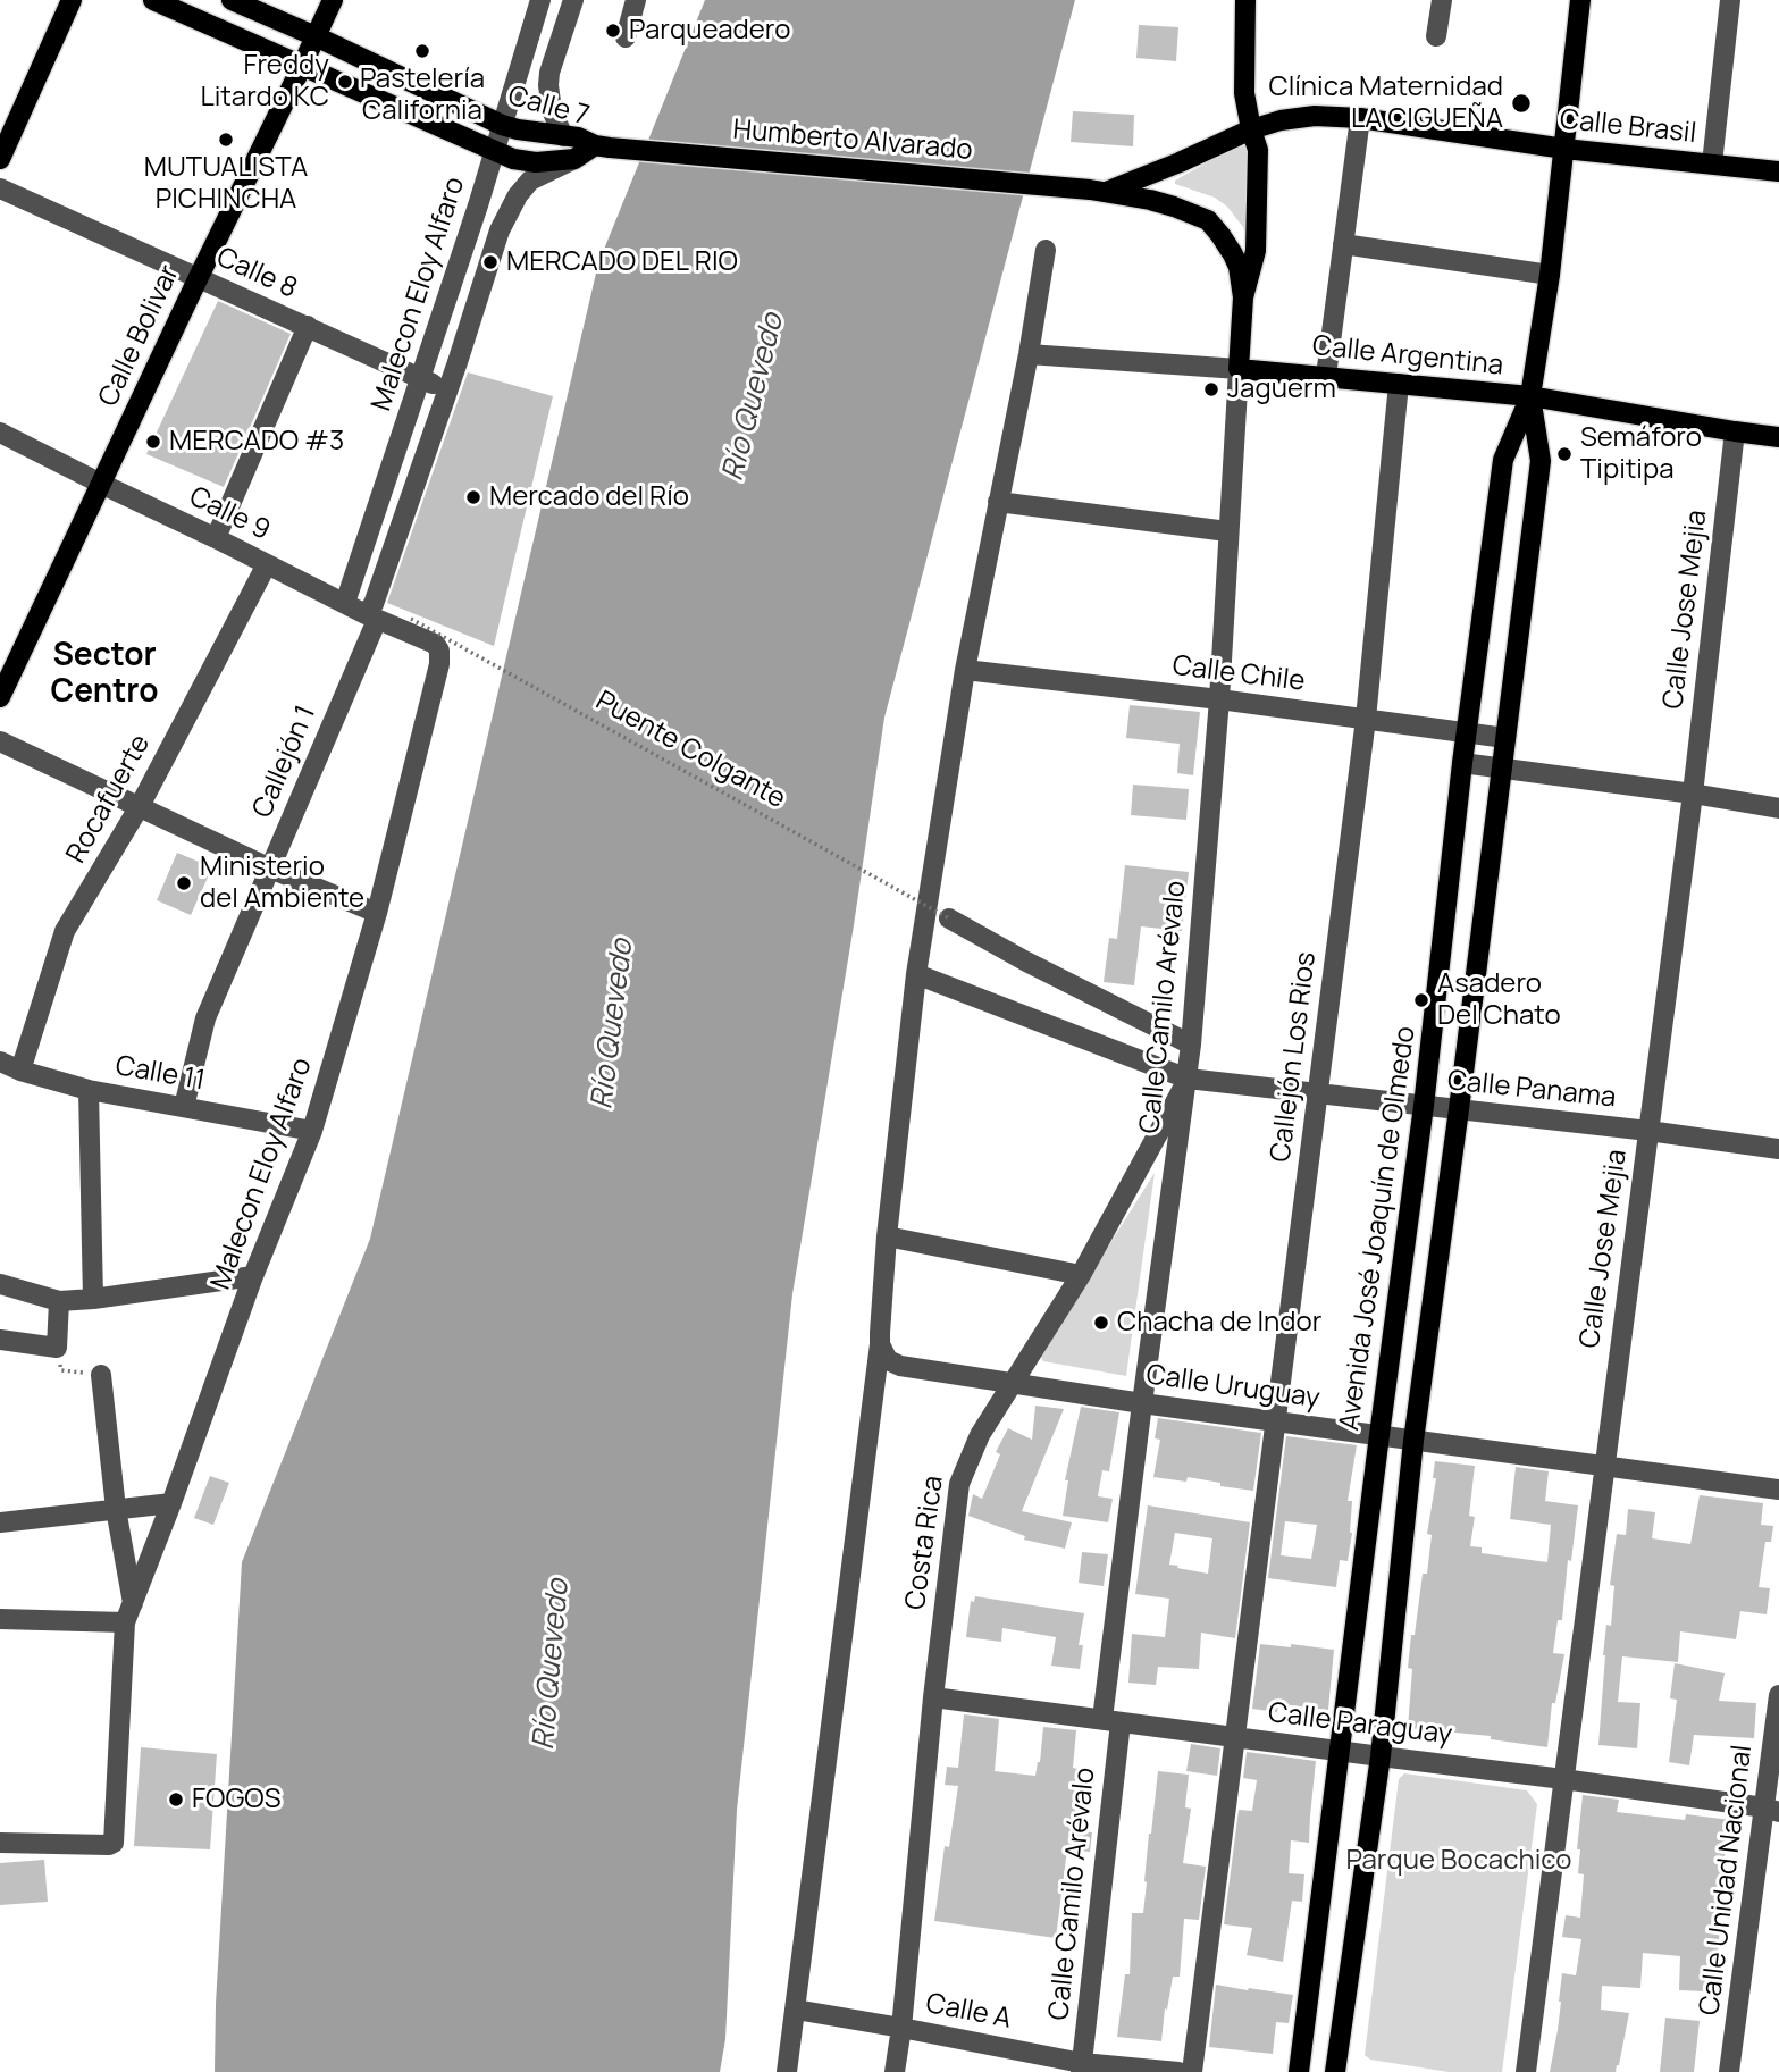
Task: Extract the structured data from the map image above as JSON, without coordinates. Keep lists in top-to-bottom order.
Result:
{
  "streets": {
    "main road": [
      "Calle 7",
      "Calle Brasil",
      "Humberto Alvarado",
      "Calle Bolivar",
      "Calle Argentina",
      "Calle Camilo Arévalo",
      "Avenida José Joaquín de Olmedo"
    ],
    "street": [
      "Calle 8",
      "Malecon Eloy Alfaro",
      "Calle 9",
      "Calle Jose Mejia",
      "Calle Chile",
      "Callejón 1",
      "Rocafuerte",
      "Callejón Los Rios",
      "Calle 11",
      "Calle Panama",
      "Calle Uruguay",
      "Costa Rica",
      "Calle Paraguay",
      "Calle Unidad Nacional",
      "Calle A"
    ],
    "path": ["Puente Colgante"]
  },
  "crossings": [
    ["Calle 7", "Humberto Alvarado"],
    ["Calle 7", "Malecon Eloy Alfaro"],
    ["Calle 7", "Calle Bolivar"],
    ["Calle Brasil", "Humberto Alvarado"],
    ["Calle Brasil", "Calle Camilo Arévalo"],
    ["Calle Brasil", "Avenida José Joaquín de Olmedo"],
    ["Humberto Alvarado", "Calle Camilo Arévalo"],
    ["Calle 8", "Malecon Eloy Alfaro"],
    ["Calle 8", "Calle Bolivar"],
    ["Malecon Eloy Alfaro", "Calle 9"],
    ["Malecon Eloy Alfaro", "Callejón 1"],
    ["Malecon Eloy Alfaro", "Calle 11"],
    ["Calle Bolivar", "Calle 9"],
    ["Calle Argentina", "Calle Jose Mejia"],
    ["Calle Argentina", "Calle Camilo Arévalo"],
    ["Calle Argentina", "Callejón Los Rios"],
    ["Calle Argentina", "Avenida José Joaquín de Olmedo"],
    ["Calle 9", "Callejón 1"],
    ["Calle 9", "Rocafuerte"],
    ["Calle Jose Mejia", "Calle Panama"],
    ["Calle Jose Mejia", "Calle Uruguay"],
    ["Calle Jose Mejia", "Calle Paraguay"],
    ["Calle Chile", "Calle Camilo Arévalo"],
    ["Calle Chile", "Callejón Los Rios"],
    ["Calle Chile", "Avenida José Joaquín de Olmedo"],
    ["Callejón 1", "Calle 11"],
    ["Rocafuerte", "Calle 11"],
    ["Calle Camilo Arévalo", "Calle Panama"],
    ["Calle Camilo Arévalo", "Calle Uruguay"],
    ["Calle Camilo Arévalo", "Costa Rica"],
    ["Calle Camilo Arévalo", "Calle Paraguay"],
    ["Calle Camilo Arévalo", "Calle A"],
    ["Callejón Los Rios", "Calle Panama"],
    ["Callejón Los Rios", "Calle Uruguay"],
    ["Callejón Los Rios", "Calle Paraguay"],
    ["Calle Panama", "Avenida José Joaquín de Olmedo"],
    ["Calle Panama", "Costa Rica"],
    ["Avenida José Joaquín de Olmedo", "Calle Uruguay"],
    ["Avenida José Joaquín de Olmedo", "Calle Paraguay"],
    ["Calle Uruguay", "Costa Rica"],
    ["Costa Rica", "Calle Paraguay"],
    ["Costa Rica", "Calle A"],
    ["Calle Paraguay", "Calle Unidad Nacional"]
  ],
  "districts": ["Sector Centro"],
  "water": ["Río Quevedo"],
  "parks": ["Parque Bocachico"],
  "places": [
    "Parqueadero",
    "Pastelería California",
    "Freddy Litardo KC",
    "Clínica Maternidad LA CIGUEÑA",
    "MUTUALISTA PICHINCHA",
    "MERCADO DEL RIO",
    "Jaguerm",
    "MERCADO #3",
    "Semáforo Tipitipa",
    "Mercado del Río",
    "Ministerio del Ambiente",
    "Asadero Del Chato",
    "Chacha de Indor",
    "FOGOS"
  ]
}
